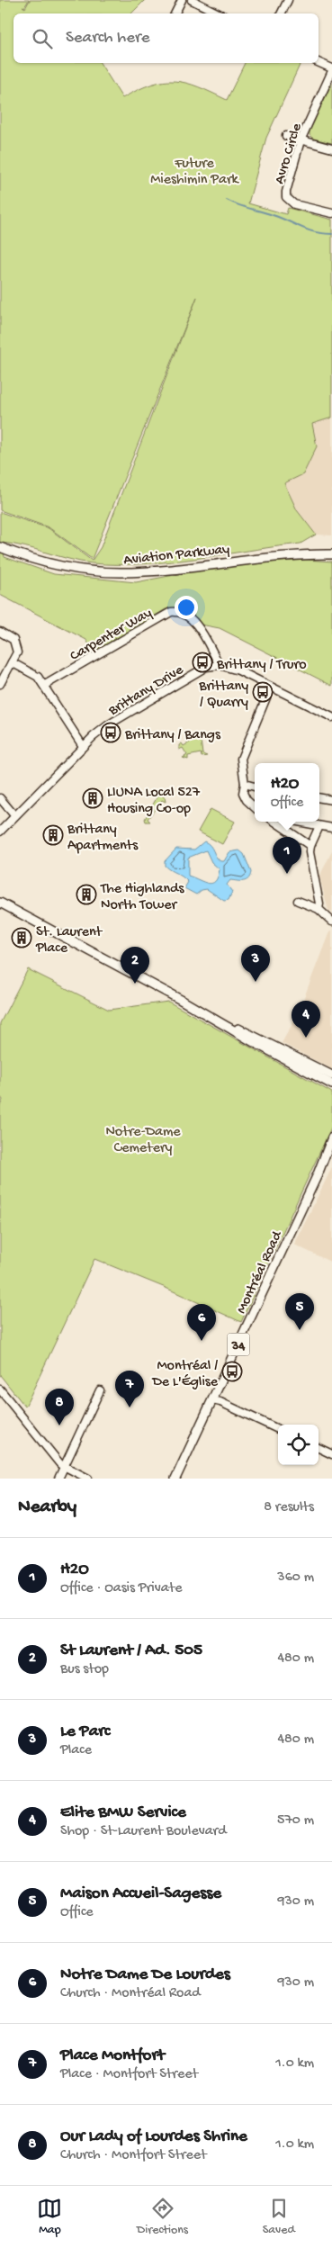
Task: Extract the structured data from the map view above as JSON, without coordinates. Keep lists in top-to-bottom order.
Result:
{
  "streets": {
    "main road": ["Aviation Parkway", "Montréal Road", "34"],
    "street": ["Avro Circle", "Carpenter Way", "Brittany Drive"]
  },
  "crossings": [
    ["Carpenter Way", "Brittany Drive"]
  ],
  "parks": ["Future Mieshimin Park", "Notre-Dame Cemetery"],
  "places": {
    "bus stop": [
      "Brittany / Truro",
      "Brittany / Quarry",
      "Brittany / Bangs",
      "Montréal / De L'Église"
    ],
    "building": [
      "LIUNA Local 527 Housing Co-op",
      "Brittany Apartments",
      "The Highlands North Tower",
      "St. Laurent Place"
    ]
  },
  "page": {
    "search": "Search here",
    "popup": ["H2O", "Office"],
    "pins": [
      "1",
      "3",
      "2",
      "4",
      "5",
      "6",
      "7",
      "8"
    ],
    "heading": ["Nearby", "8 results"],
    "list": [
      {
        "mark": "1",
        "name": "H2O",
        "note": "Office · Oasis Private",
        "value": "360 m"
      },
      {
        "mark": "2",
        "name": "St Laurent / Ad. 505",
        "note": "Bus stop",
        "value": "480 m"
      },
      {
        "mark": "3",
        "name": "Le Parc",
        "note": "Place",
        "value": "480 m"
      },
      {
        "mark": "4",
        "name": "Elite BMW Service",
        "note": "Shop · St-Laurent Boulevard",
        "value": "570 m"
      },
      {
        "mark": "5",
        "name": "Maison Accueil-Sagesse",
        "note": "Office",
        "value": "930 m"
      },
      {
        "mark": "6",
        "name": "Notre Dame De Lourdes",
        "note": "Church · Montréal Road",
        "value": "930 m"
      },
      {
        "mark": "7",
        "name": "Place Montfort",
        "note": "Place · Montfort Street",
        "value": "1.0 km"
      },
      {
        "mark": "8",
        "name": "Our Lady of Lourdes Shrine",
        "note": "Church · Montfort Street",
        "value": "1.0 km"
      }
    ],
    "nav": ["Map", "Directions", "Saved"]
  }
}
